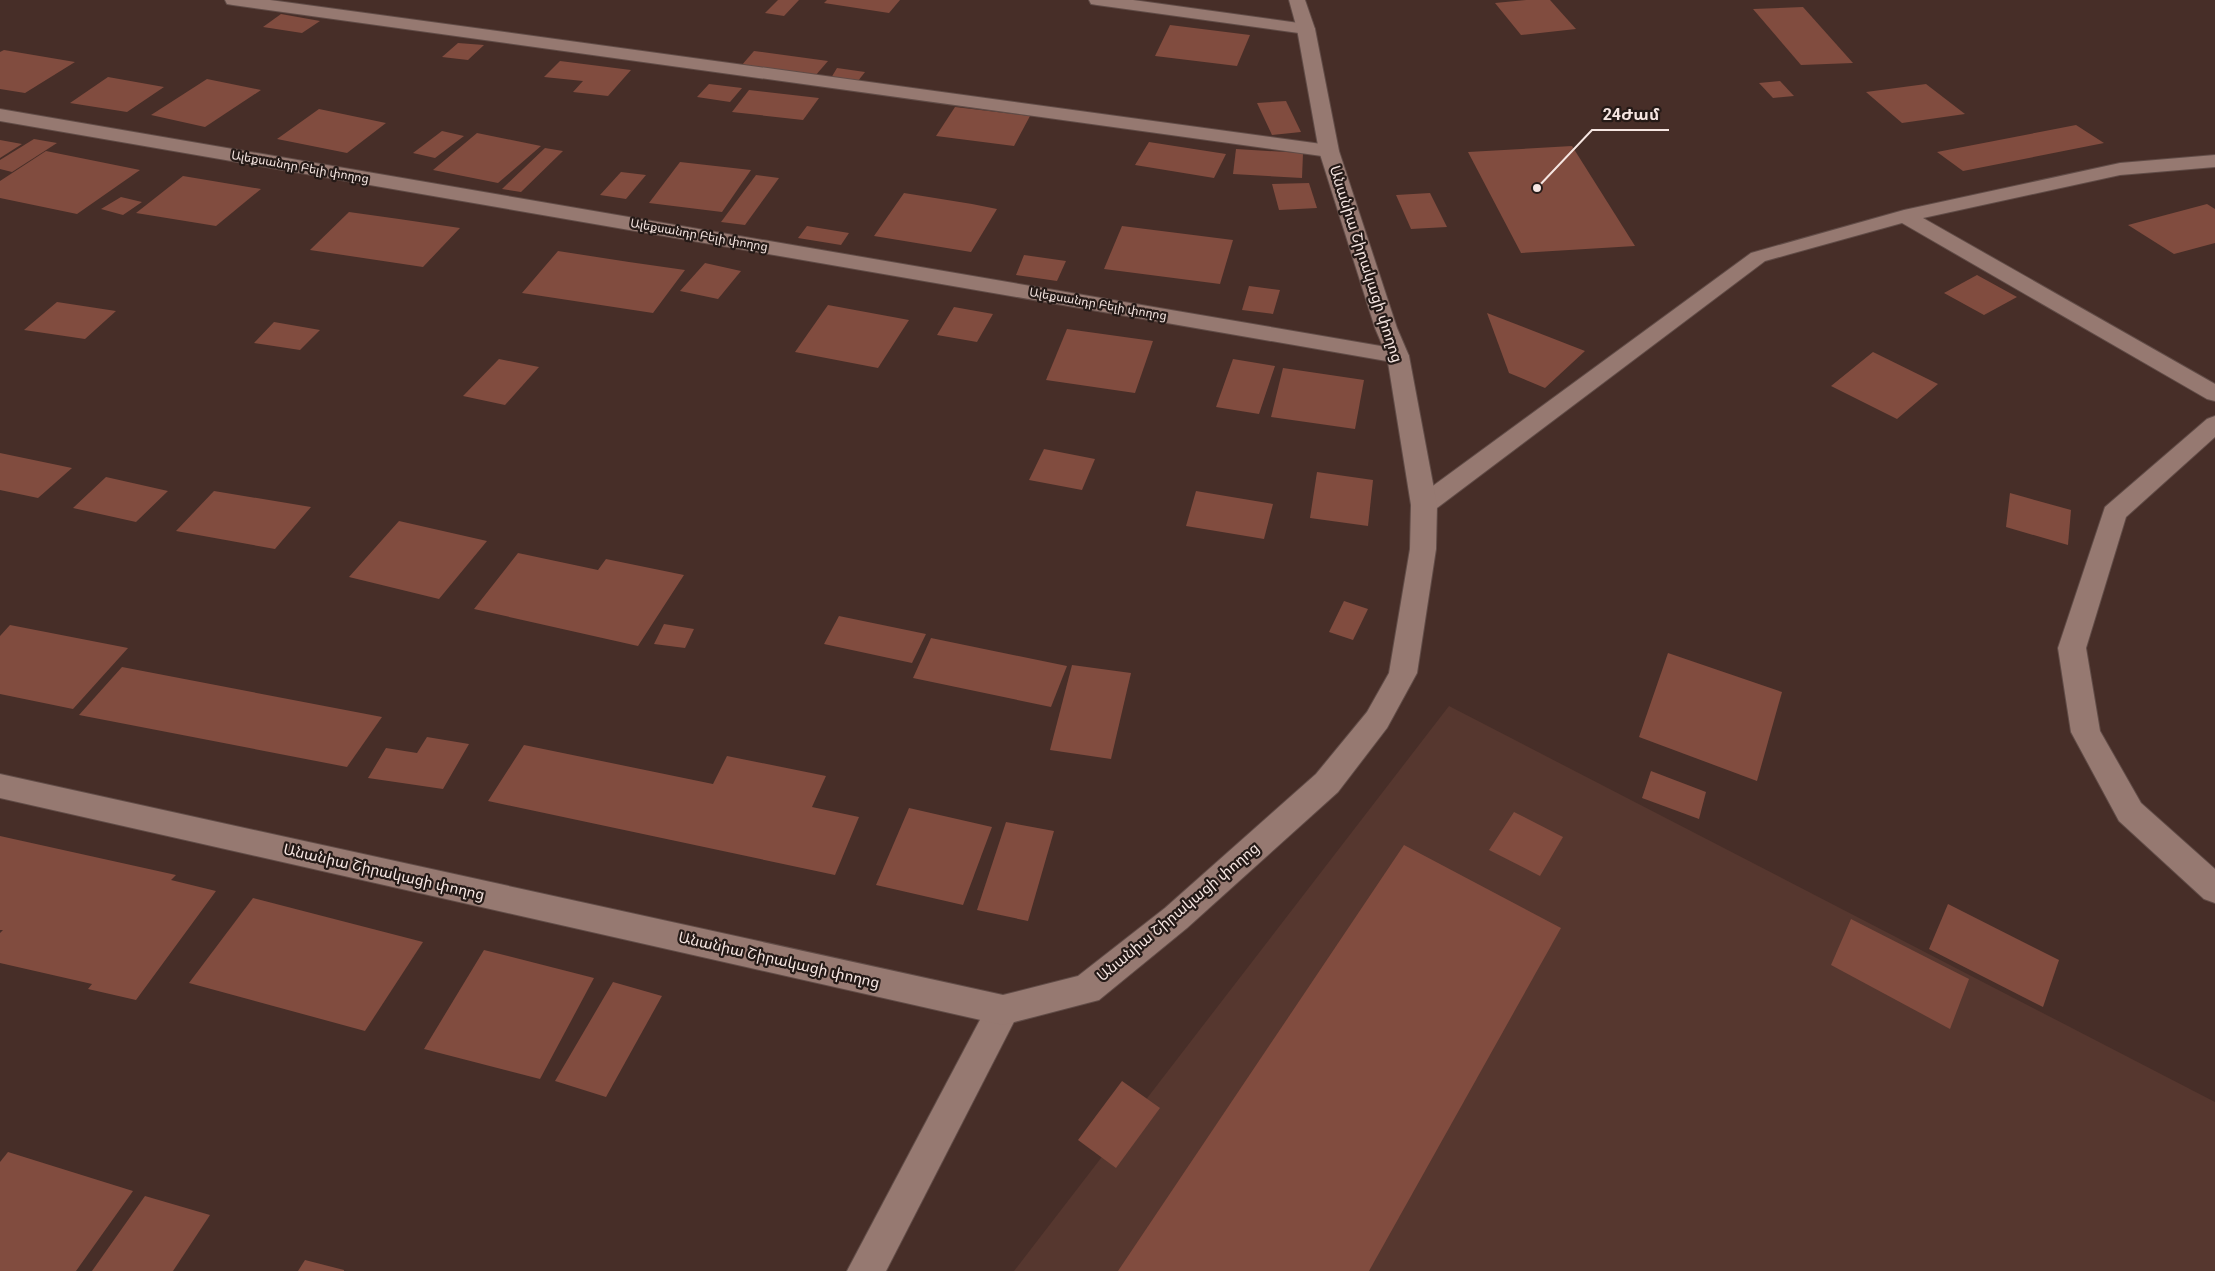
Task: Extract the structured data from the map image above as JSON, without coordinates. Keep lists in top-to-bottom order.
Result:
{
  "streets": {
    "street": ["Ալեքսանդր Բելի փողոց", "Անանիա Շիրակացի փողոց"]
  },
  "crossings": [
    ["Ալեքսանդր Բելի փողոց", "Անանիա Շիրակացի փողոց"]
  ],
  "places": ["24Ժամ"]
}
